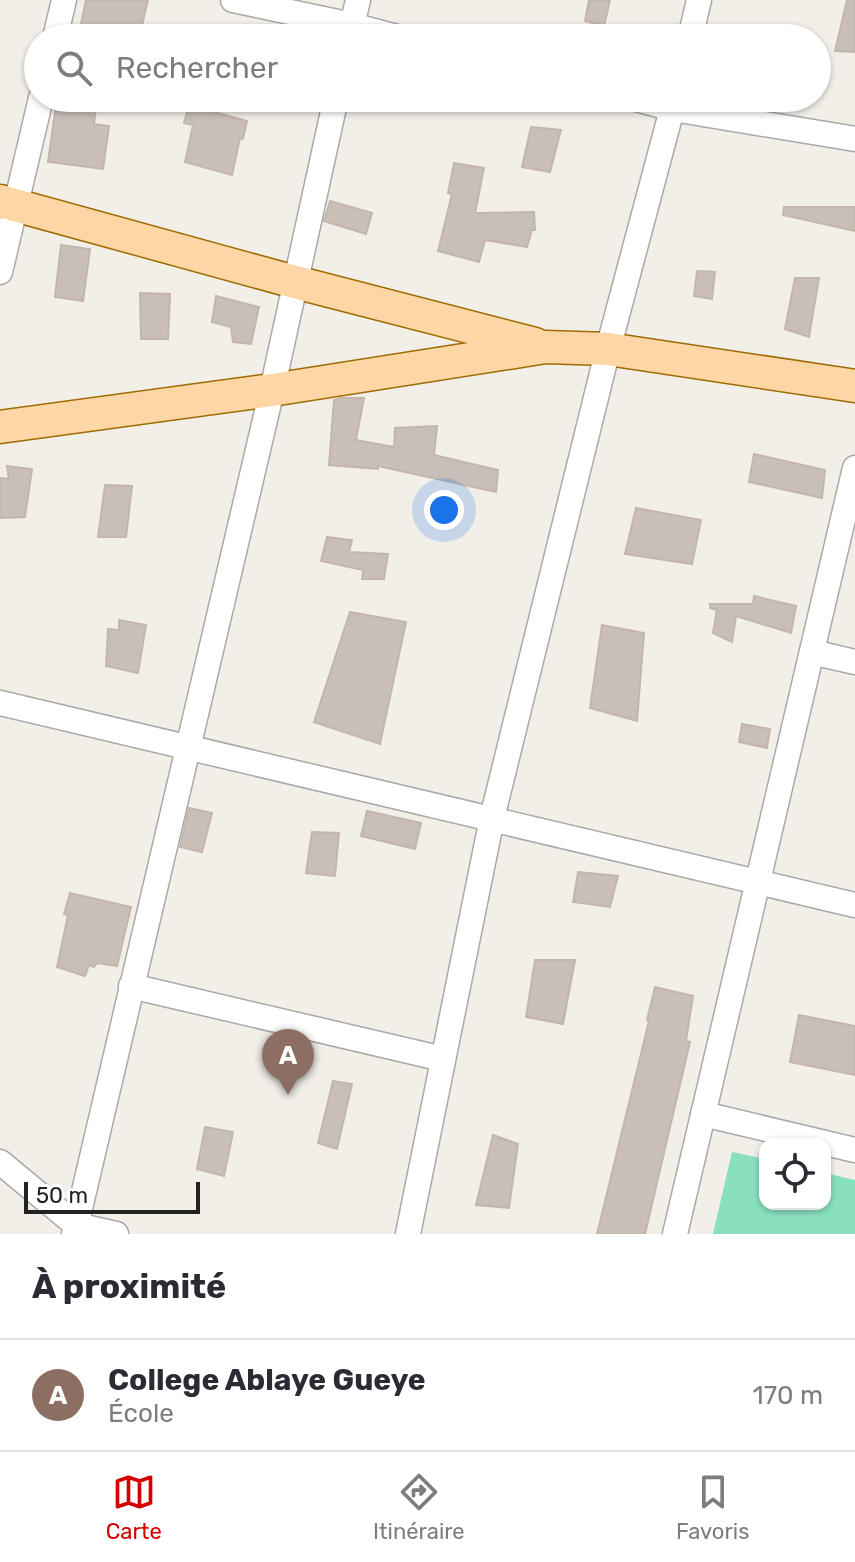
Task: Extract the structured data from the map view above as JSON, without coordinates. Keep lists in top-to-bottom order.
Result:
{
  "scale_bar": "50 m",
  "page": {
    "search": "Rechercher",
    "pins": "A",
    "scale": "50 m",
    "heading": "À proximité",
    "list": [
      {
        "mark": "A",
        "name": "College Ablaye Gueye",
        "note": "École",
        "value": "170 m"
      }
    ],
    "nav": ["Carte", "Itinéraire", "Favoris"]
  }
}
